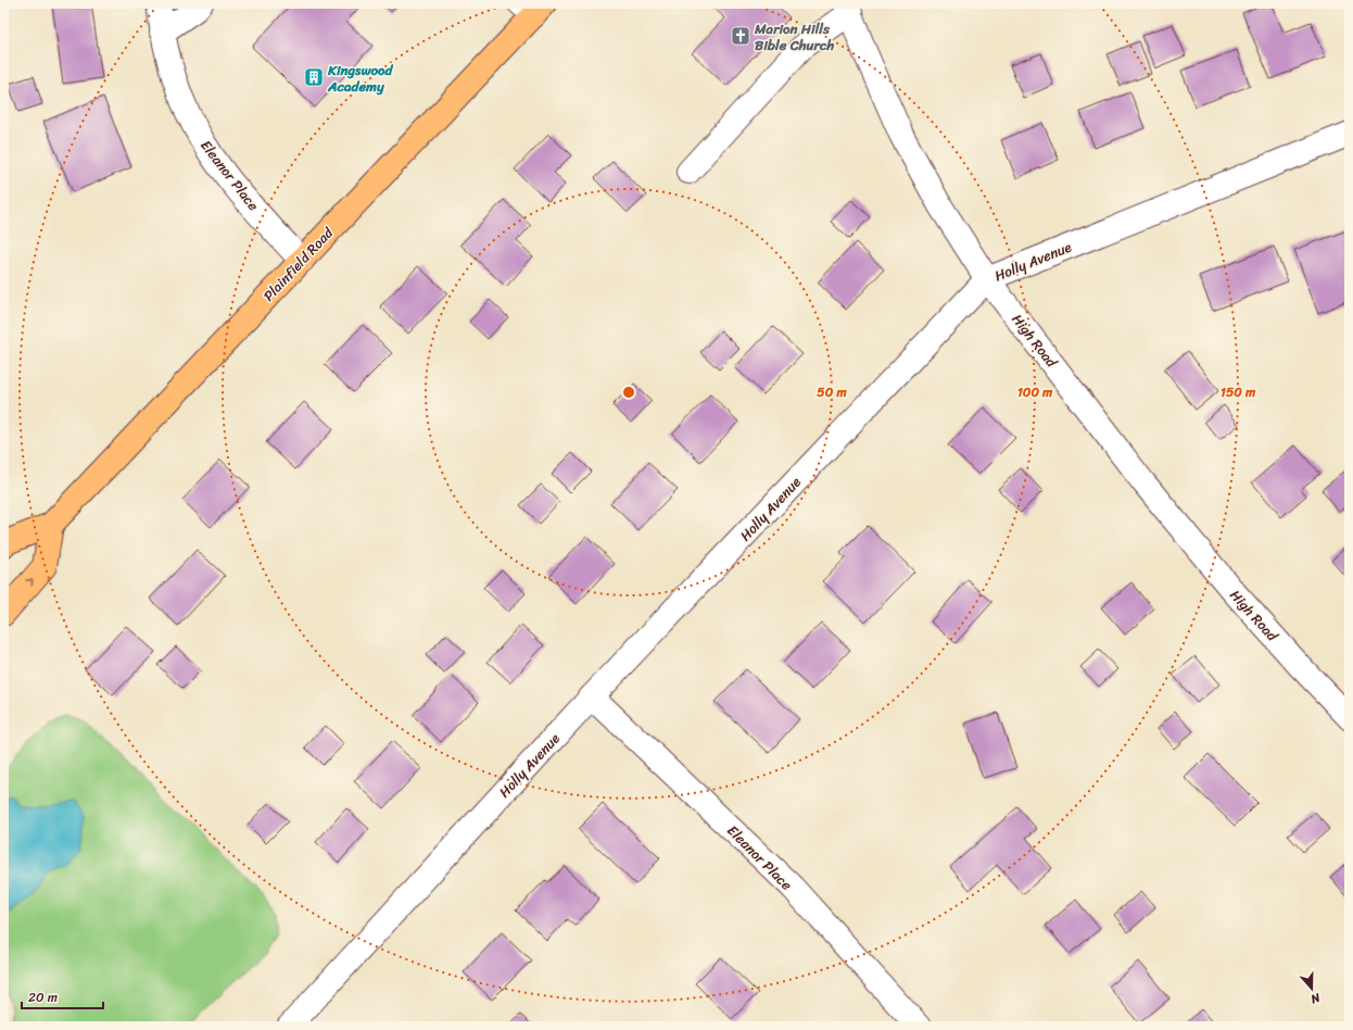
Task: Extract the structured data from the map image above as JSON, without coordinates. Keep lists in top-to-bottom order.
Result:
{
  "streets": {
    "main road": ["Plainfield Road"],
    "street": ["Eleanor Place", "Holly Avenue", "High Road"]
  },
  "crossings": [
    ["Eleanor Place", "Holly Avenue"],
    ["Eleanor Place", "Plainfield Road"],
    ["Holly Avenue", "High Road"]
  ],
  "places": {
    "church": ["Marion Hills Bible Church"],
    "building": ["Kingswood Academy"]
  },
  "scale_bar": "20 m",
  "north": "bottom",
  "rings": ["50 m", "100 m", "150 m"]
}
